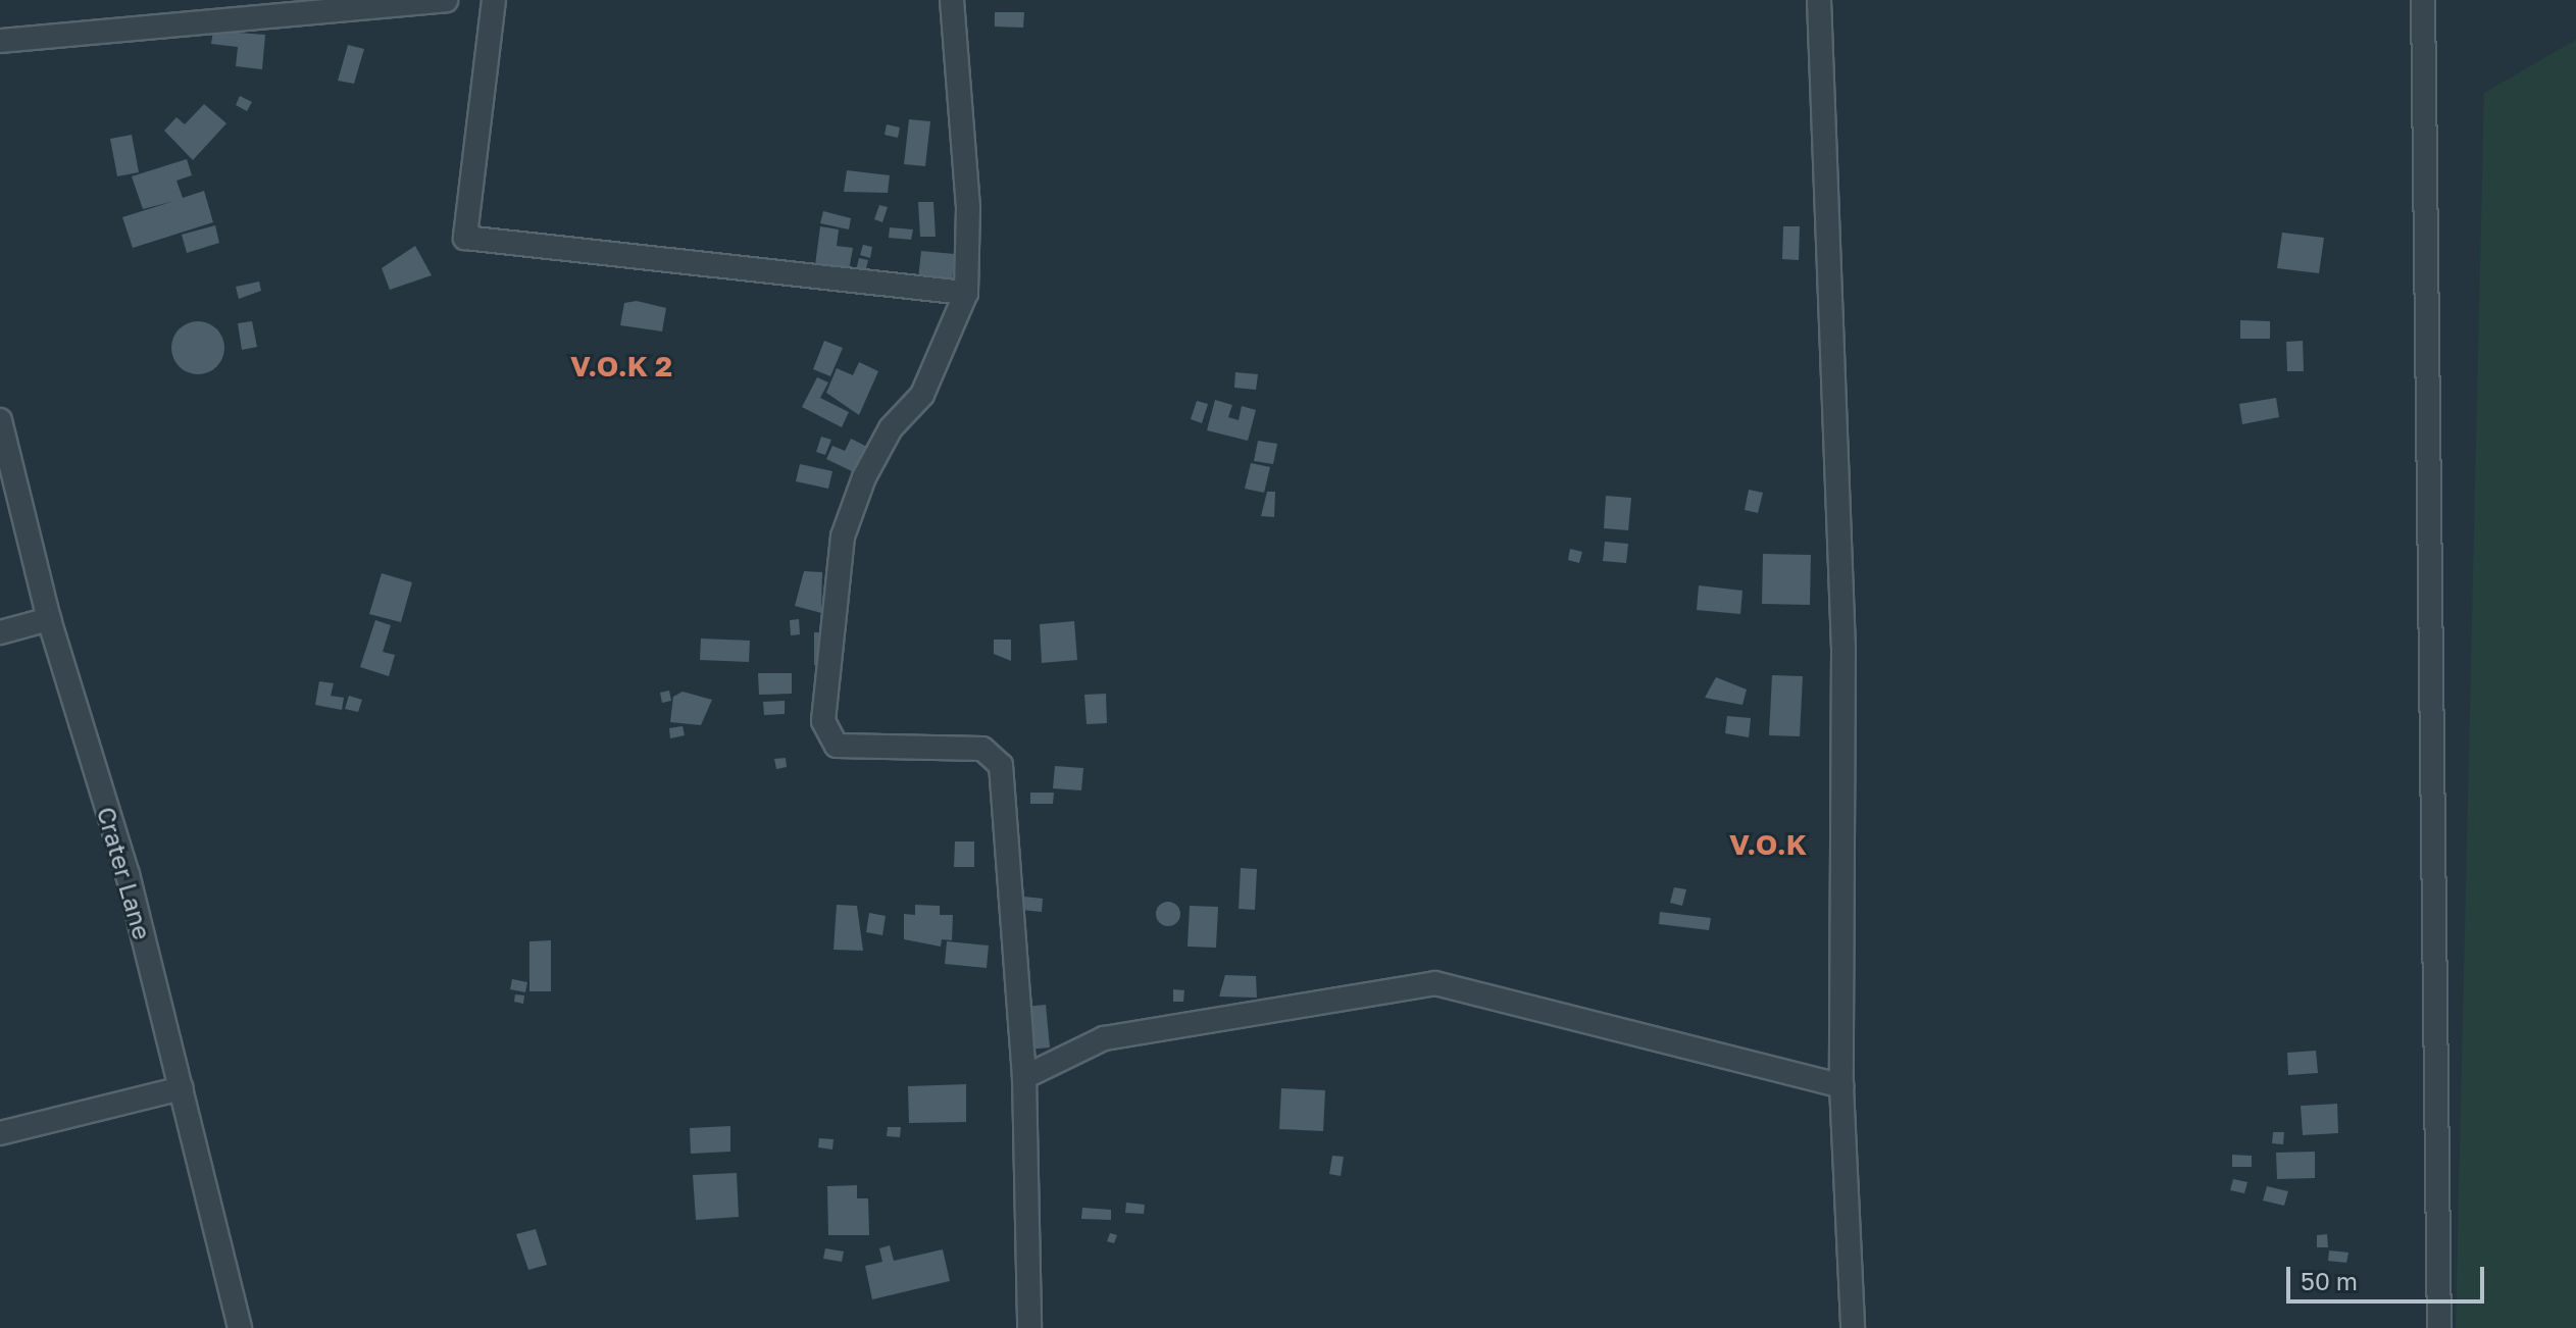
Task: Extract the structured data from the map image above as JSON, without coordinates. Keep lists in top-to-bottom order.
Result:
{
  "streets": {
    "street": ["Crater Lane"]
  },
  "districts": ["V.O.K 2", "V.O.K"],
  "scale_bar": "50 m"
}
